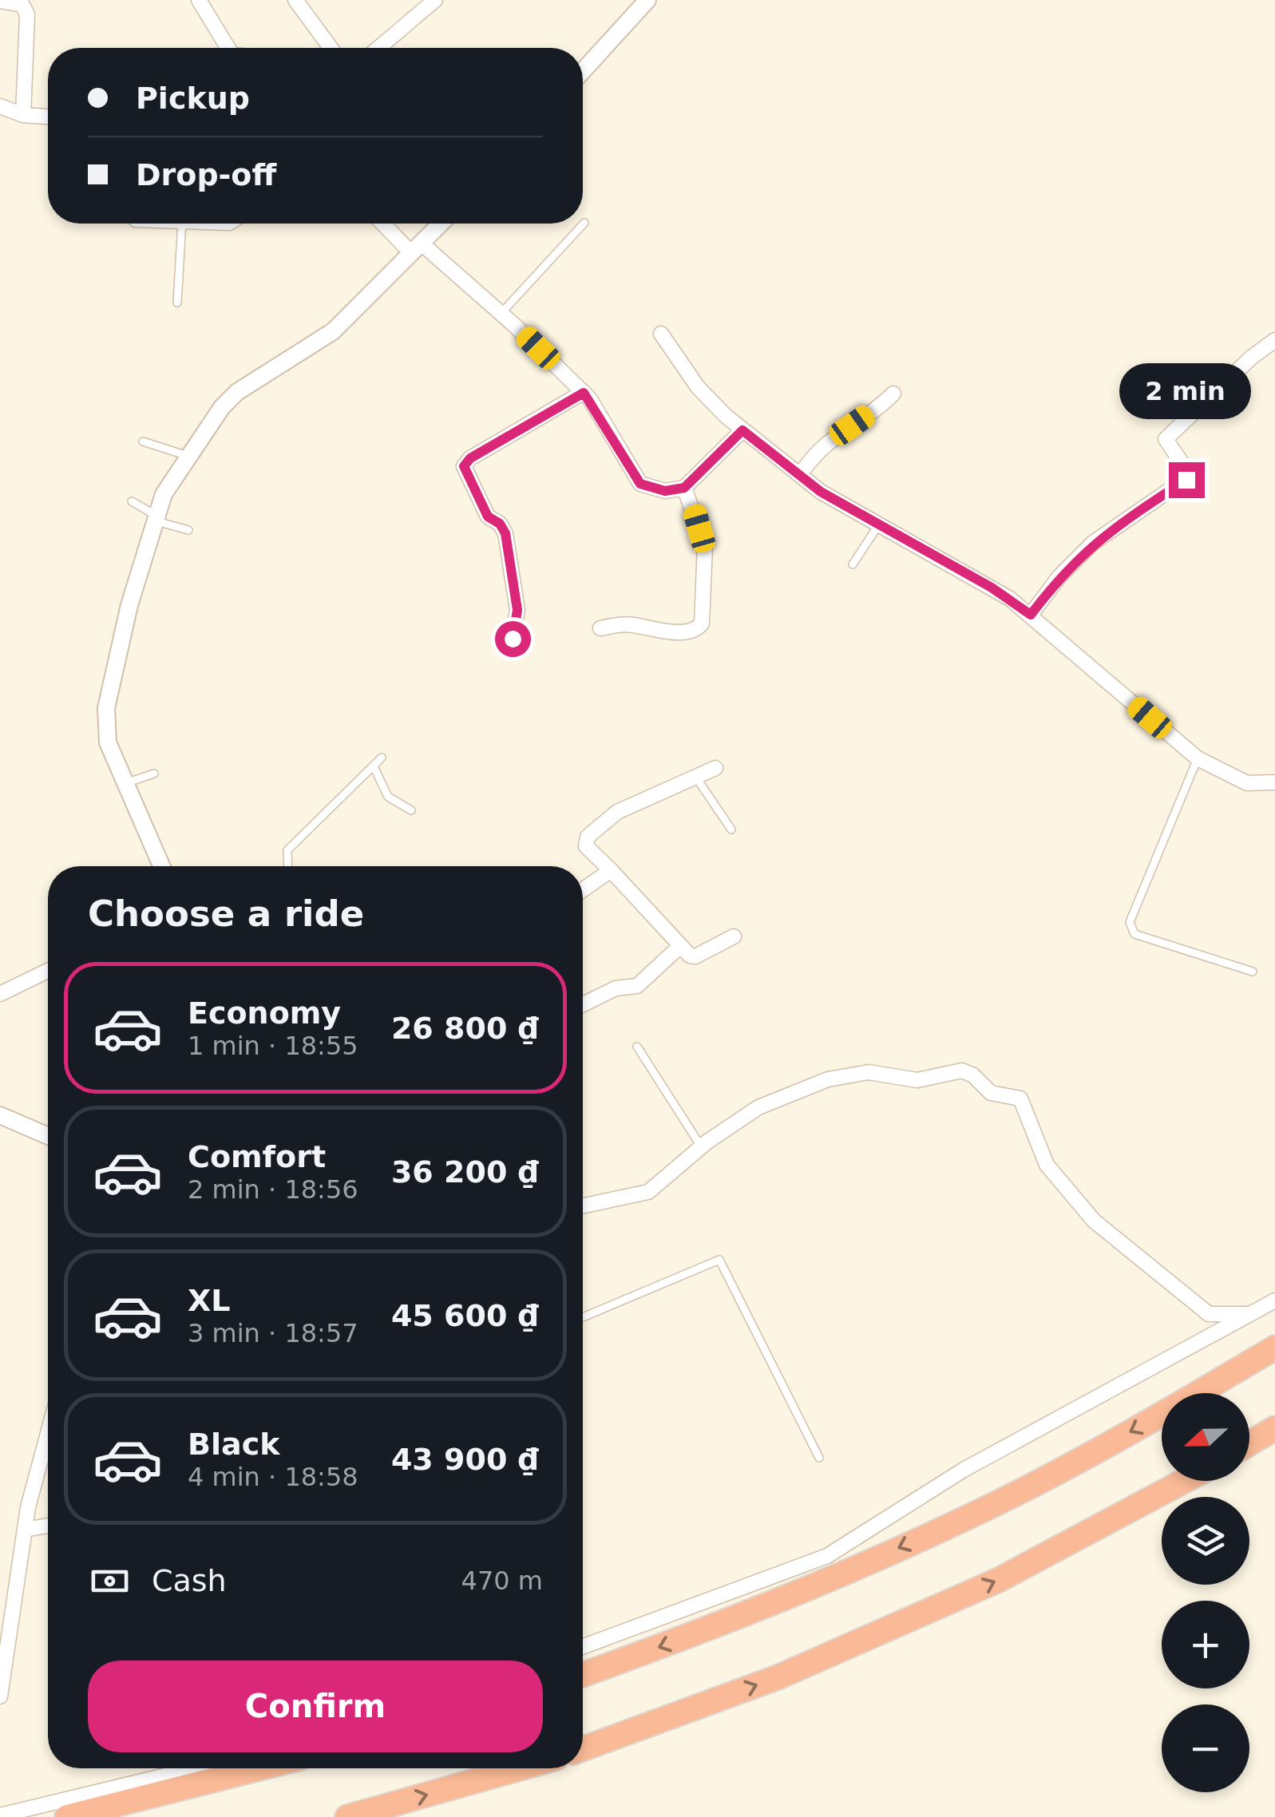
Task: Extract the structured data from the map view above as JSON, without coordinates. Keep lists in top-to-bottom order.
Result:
{
  "north": "left",
  "page": {
    "banner": ["Pickup", "Drop-off"],
    "bubble": "2 min",
    "heading": "Choose a ride",
    "list": [
      {
        "name": "Economy",
        "note": "1 min · 18:55",
        "value": "26 800 ₫"
      },
      {
        "name": "Comfort",
        "note": "2 min · 18:56",
        "value": "36 200 ₫"
      },
      {
        "name": "XL",
        "note": "3 min · 18:57",
        "value": "45 600 ₫"
      },
      {
        "name": "Black",
        "note": "4 min · 18:58",
        "value": "43 900 ₫"
      }
    ],
    "map_buttons": ["+", "−"],
    "pay": ["Cash", "470 m"],
    "buttons": "Confirm"
  }
}
